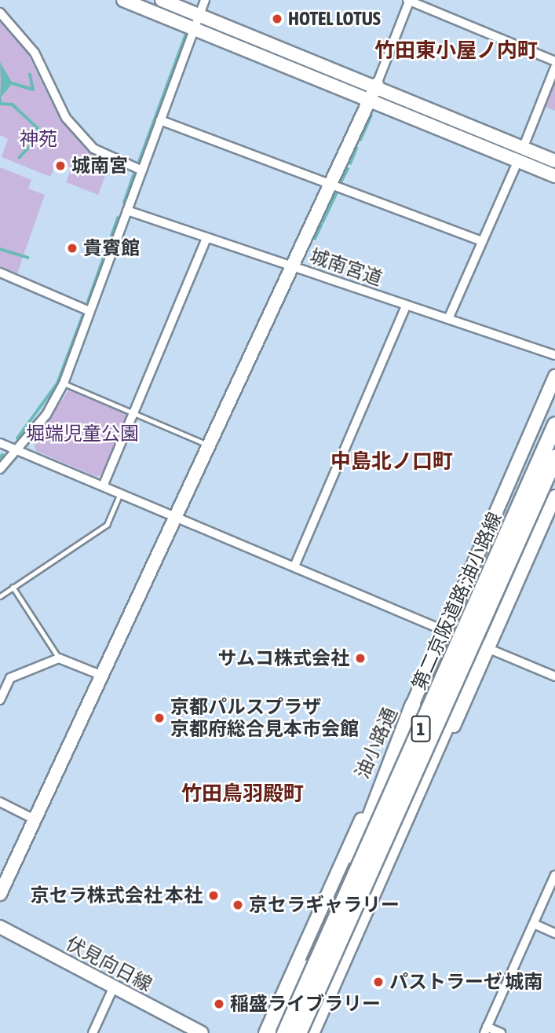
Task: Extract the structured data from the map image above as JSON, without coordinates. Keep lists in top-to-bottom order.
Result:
{
  "streets": {
    "highway": ["第二京阪道路;油小路線", "1"],
    "street": ["城南宮道", "油小路通", "伏見向日線"]
  },
  "districts": ["竹田東小屋ノ内町", "中島北ノ口町", "竹田鳥羽殿町"],
  "parks": ["神苑", "堀端児童公園"],
  "places": [
    "HOTEL LOTUS",
    "城南宮",
    "貴賓館",
    "サムコ株式会社",
    "京都パルスプラザ 京都府総合見本市会館",
    "京セラ株式会社 本社",
    "京セラギャラリー",
    "パストラーゼ 城南",
    "稲盛ライブラリー"
  ]
}
